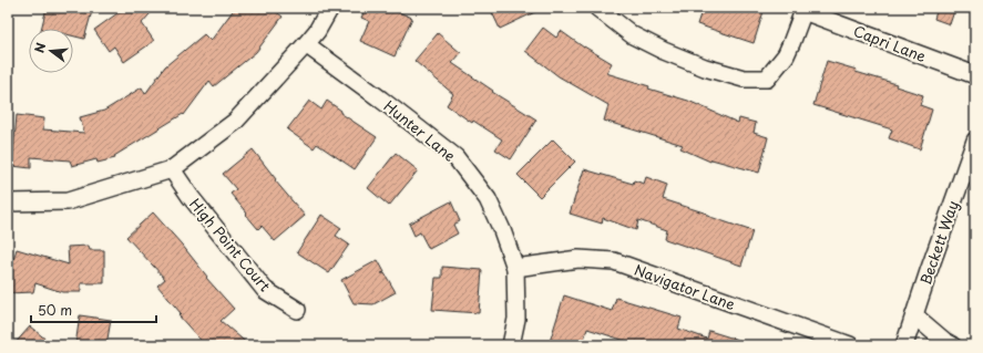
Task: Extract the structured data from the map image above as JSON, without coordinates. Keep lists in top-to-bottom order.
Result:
{
  "streets": {
    "street": [
      "Capri Lane",
      "Hunter Lane",
      "Beckett Way",
      "High Point Court",
      "Navigator Lane"
    ]
  },
  "crossings": [
    ["Hunter Lane", "Navigator Lane"]
  ],
  "scale_bar": "50 m",
  "north": "left"
}
